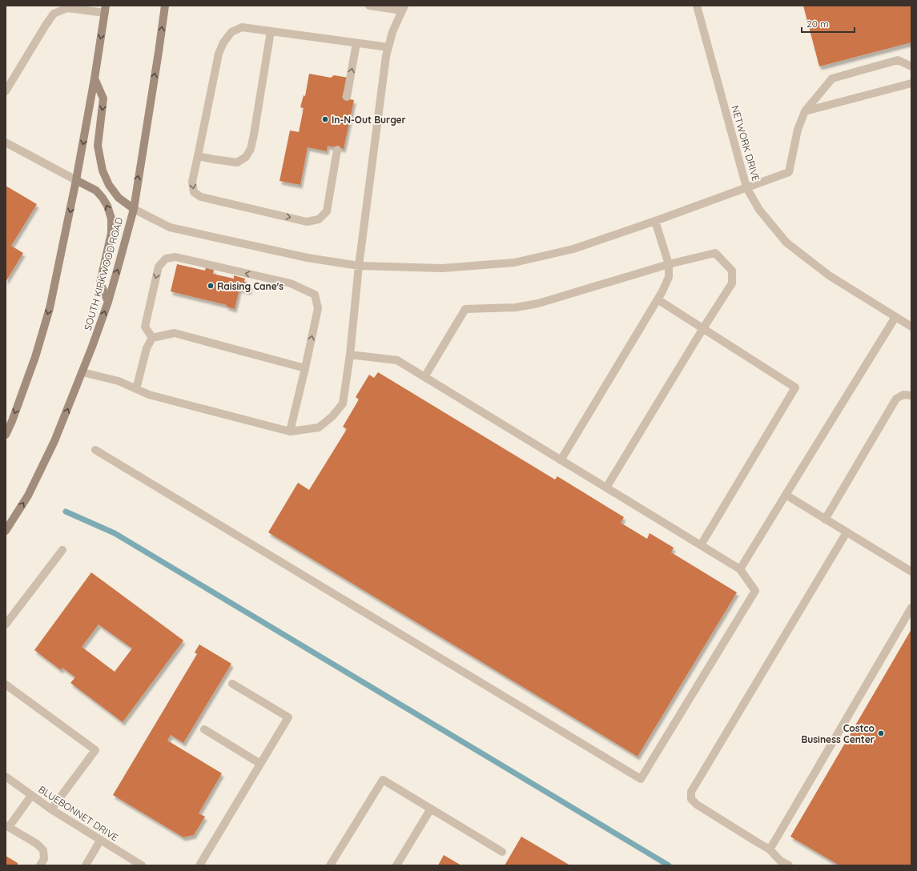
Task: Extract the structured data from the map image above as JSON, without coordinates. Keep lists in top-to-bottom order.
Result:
{
  "streets": {
    "main road": ["SOUTH KIRKWOOD ROAD"],
    "street": ["NETWORK DRIVE", "BLUEBONNET DRIVE"]
  },
  "places": ["In-N-Out Burger", "Raising Cane's", "Costco Business Center"],
  "scale_bar": "20 m"
}
